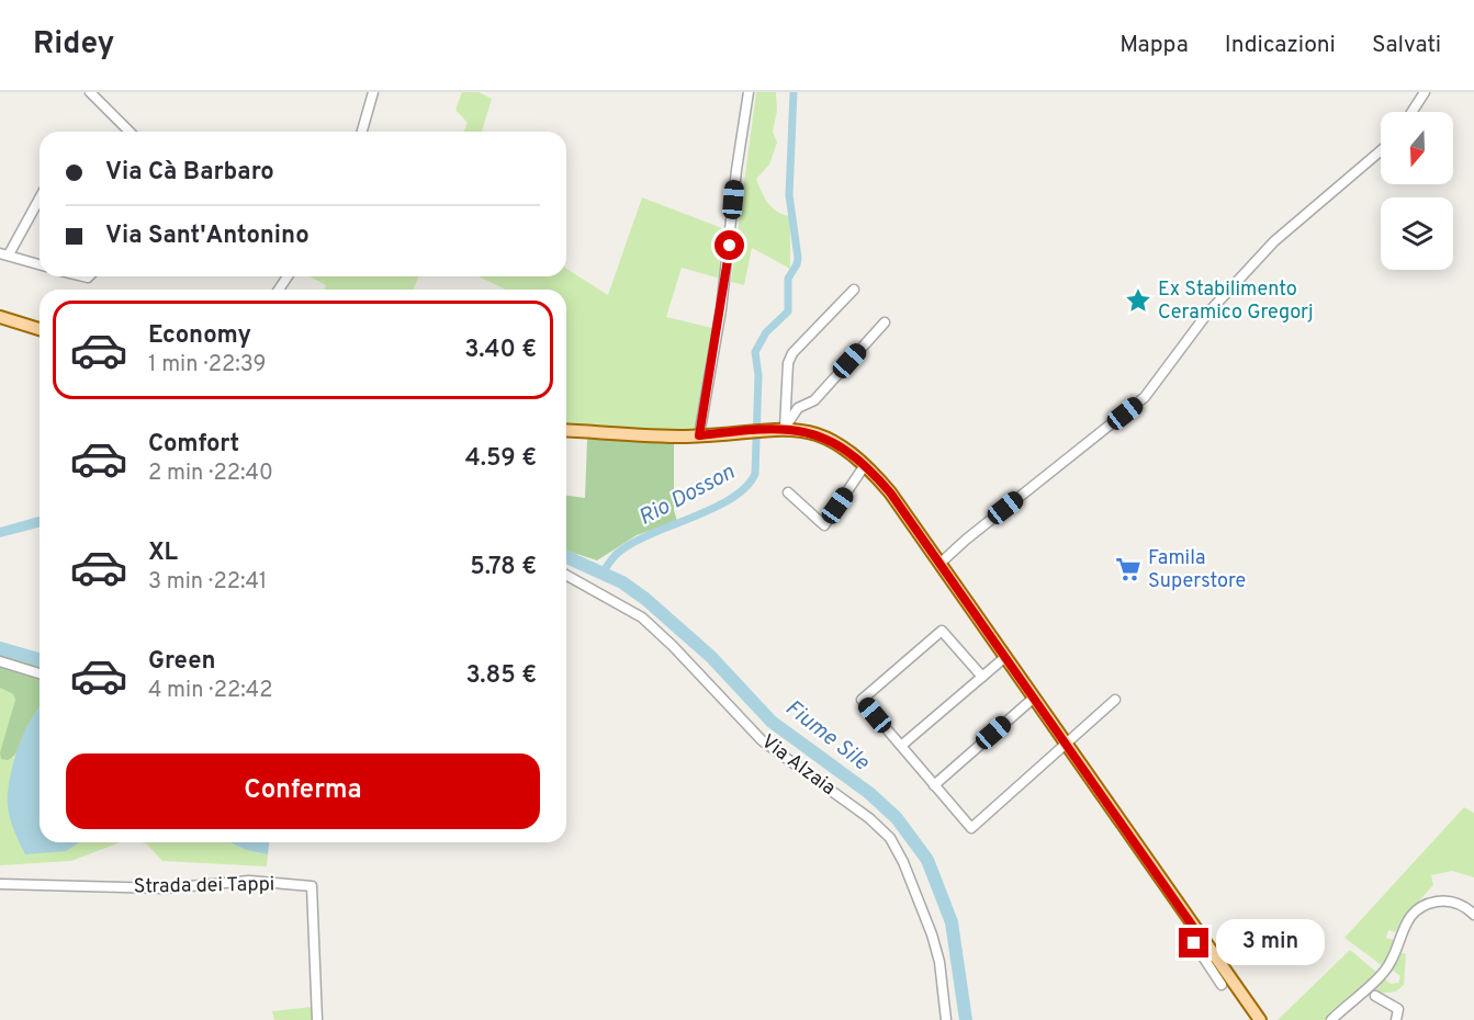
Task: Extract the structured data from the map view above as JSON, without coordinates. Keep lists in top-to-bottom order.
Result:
{
  "streets": {
    "street": ["Via Alzaia", "Strada dei Tappi"]
  },
  "water": ["Rio Dosson", "Fiume Sile"],
  "places": {
    "place": ["Ex Stabilimento Ceramico Gregorj"],
    "supermarket": ["Famila Superstore"]
  },
  "north": "bottom",
  "page": {
    "header": "Ridey",
    "nav": ["Mappa", "Indicazioni", "Salvati"],
    "banner": ["Via Cà Barbaro", "Via Sant'Antonino"],
    "list": [
      {
        "name": "Economy",
        "note": "1 min · 22:39",
        "value": "3.40 €"
      },
      {
        "name": "Comfort",
        "note": "2 min · 22:40",
        "value": "4.59 €"
      },
      {
        "name": "XL",
        "note": "3 min · 22:41",
        "value": "5.78 €"
      },
      {
        "name": "Green",
        "note": "4 min · 22:42",
        "value": "3.85 €"
      }
    ],
    "buttons": "Conferma",
    "bubble": "3 min"
  }
}
